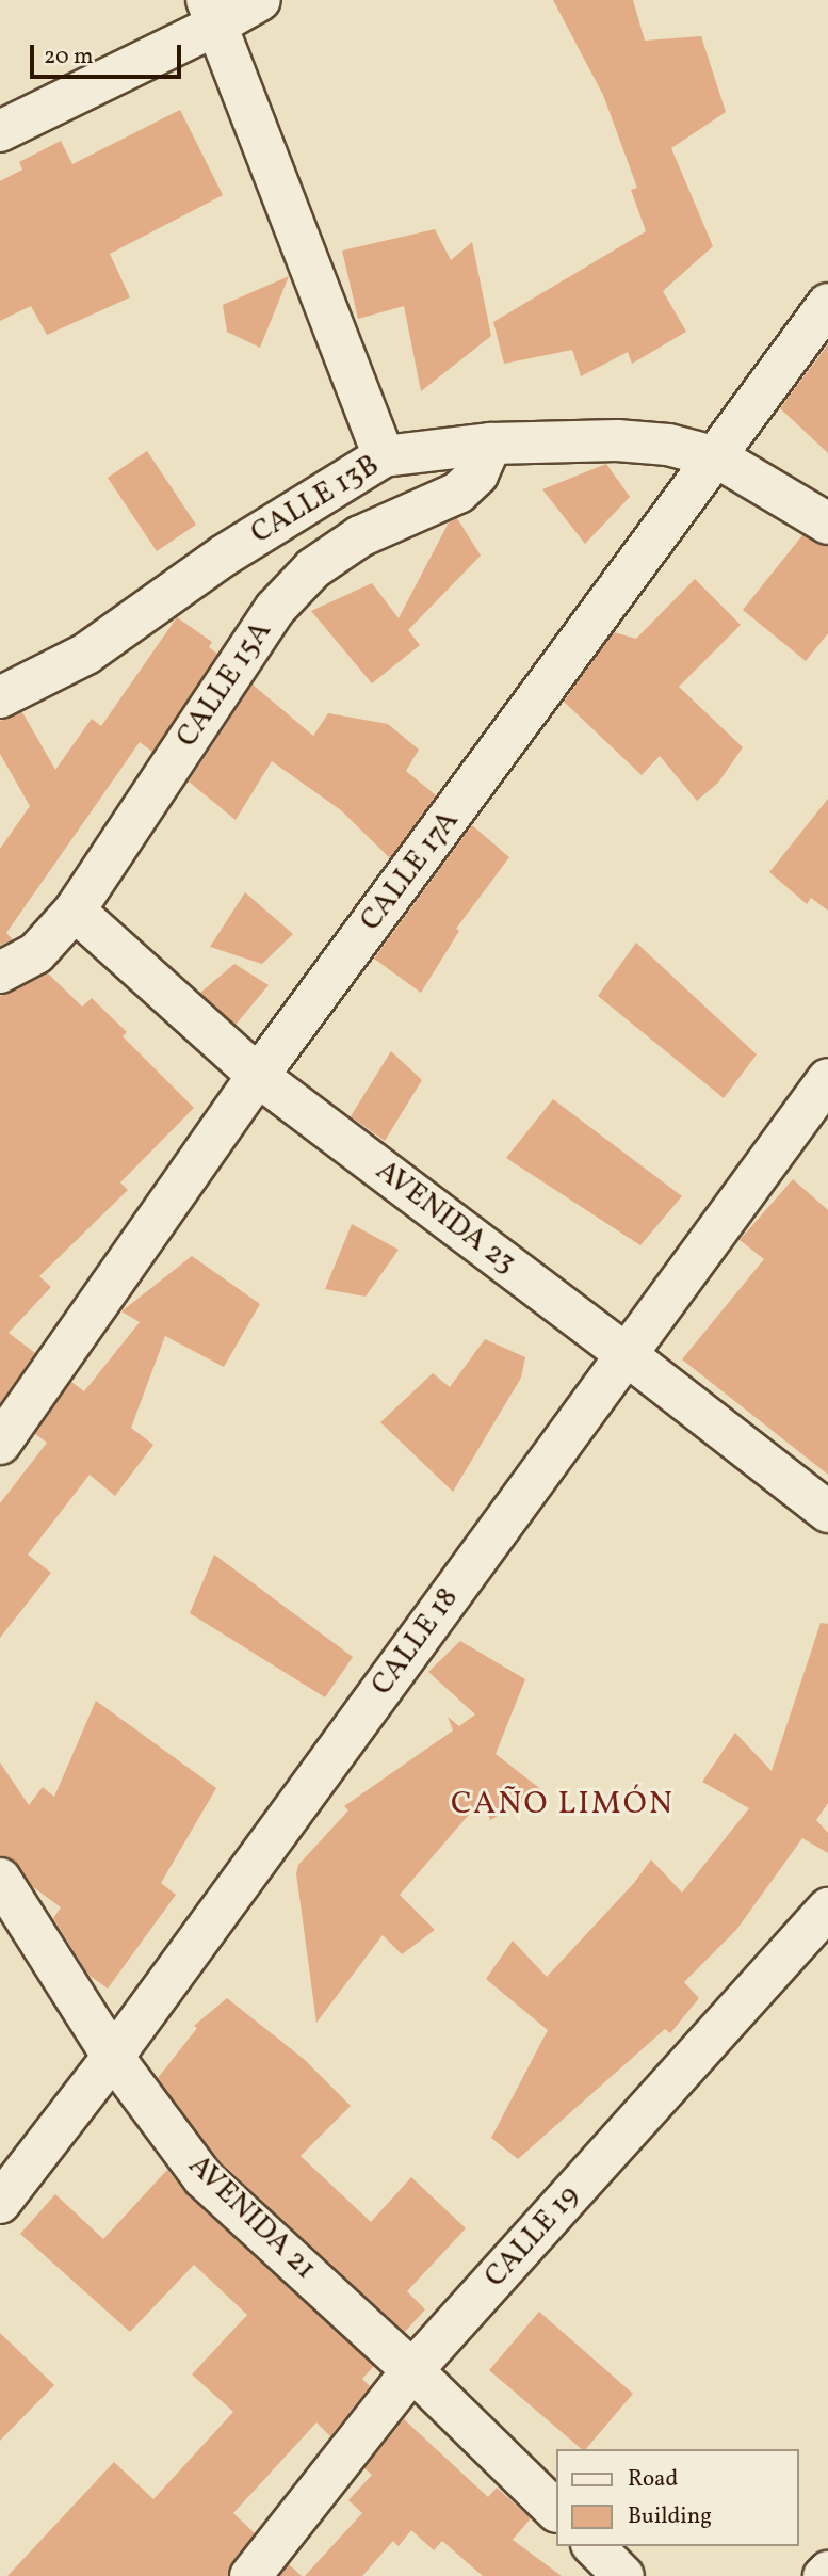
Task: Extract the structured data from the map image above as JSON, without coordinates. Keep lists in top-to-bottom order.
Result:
{
  "streets": {
    "street": [
      "CALLE 13B",
      "CALLE 15A",
      "CALLE 17A",
      "AVENIDA 23",
      "CALLE 18",
      "AVENIDA 21",
      "CALLE 19"
    ]
  },
  "crossings": [
    ["CALLE 13B", "CALLE 15A"],
    ["CALLE 13B", "CALLE 17A"],
    ["CALLE 15A", "AVENIDA 23"],
    ["CALLE 17A", "AVENIDA 23"],
    ["AVENIDA 23", "CALLE 18"],
    ["CALLE 18", "AVENIDA 21"],
    ["AVENIDA 21", "CALLE 19"]
  ],
  "districts": ["CAÑO LIMÓN"],
  "legend": ["Road", "Building"],
  "scale_bar": "20 m"
}
